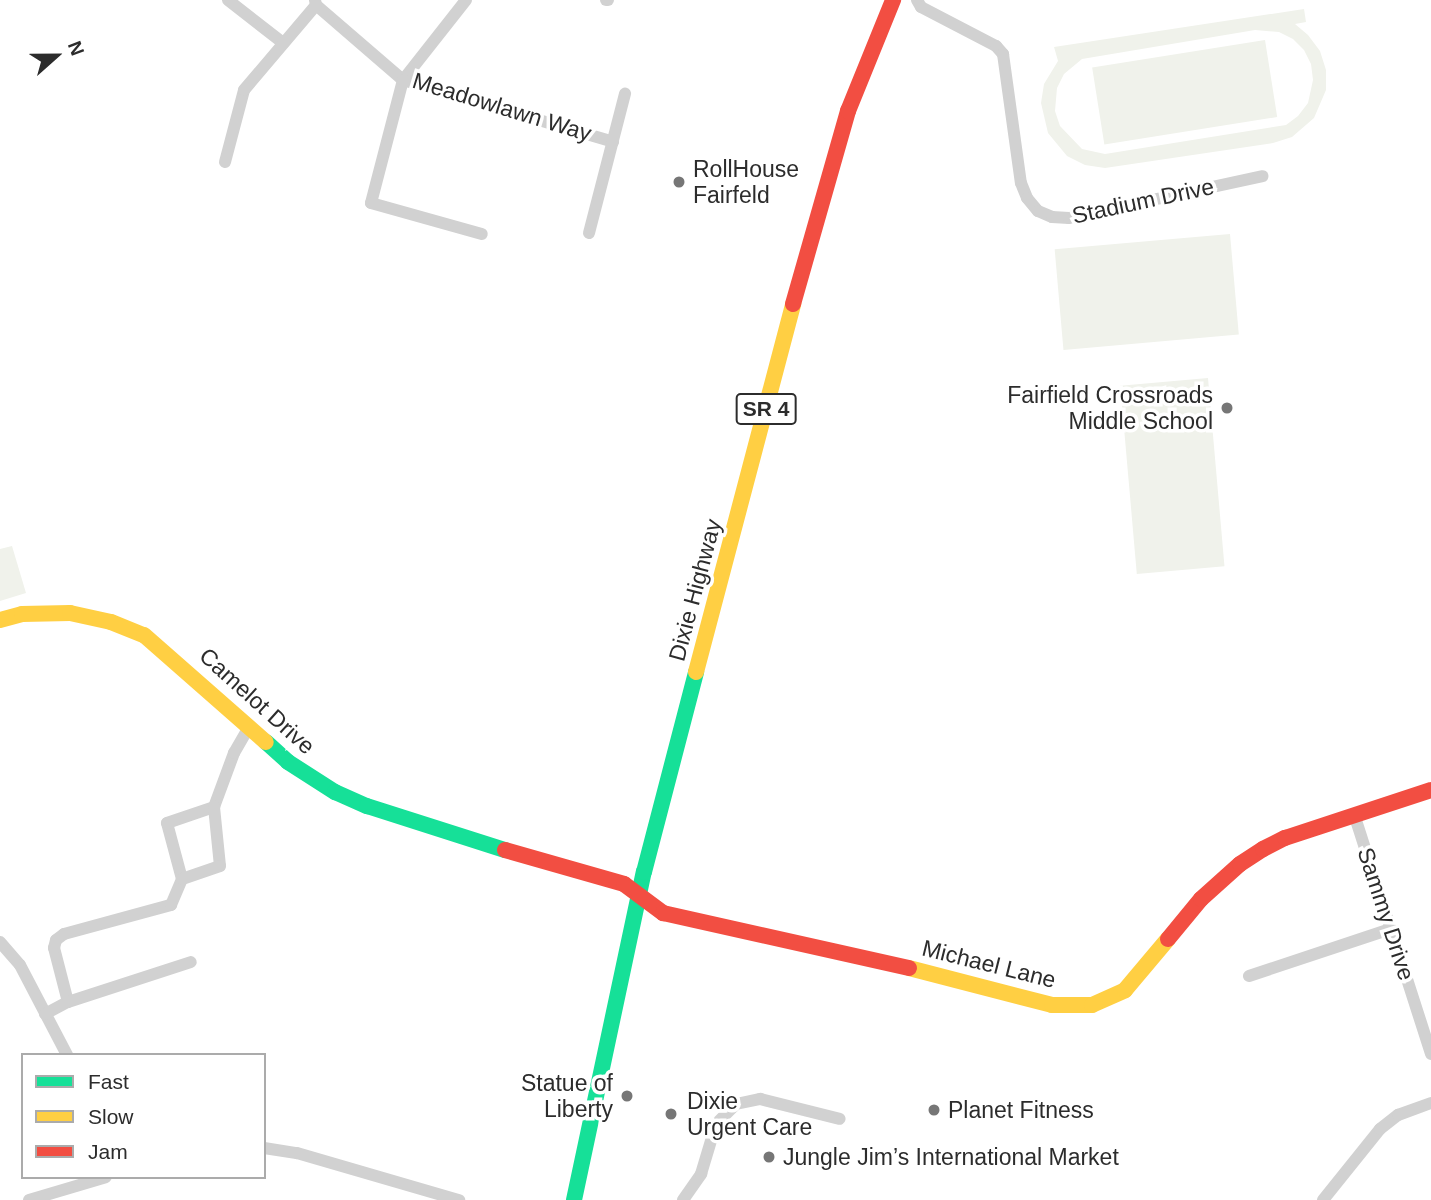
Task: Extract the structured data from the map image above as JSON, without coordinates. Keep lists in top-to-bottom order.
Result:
{
  "streets": {
    "street": [
      "Meadowlawn Way",
      "Stadium Drive",
      "SR 4",
      "Dixie Highway",
      "Camelot Drive",
      "Sammy Drive",
      "Michael Lane"
    ]
  },
  "crossings": [
    ["Dixie Highway", "Camelot Drive"],
    ["Dixie Highway", "Michael Lane"],
    ["Camelot Drive", "Michael Lane"],
    ["Sammy Drive", "Michael Lane"]
  ],
  "places": [
    "RollHouse Fairfeld",
    "Fairfield Crossroads Middle School",
    "Statue of Liberty",
    "Planet Fitness",
    "Dixie Urgent Care",
    "Jungle Jim’s International Market"
  ],
  "legend": ["Fast", "Slow", "Jam"],
  "north": "right"
}
